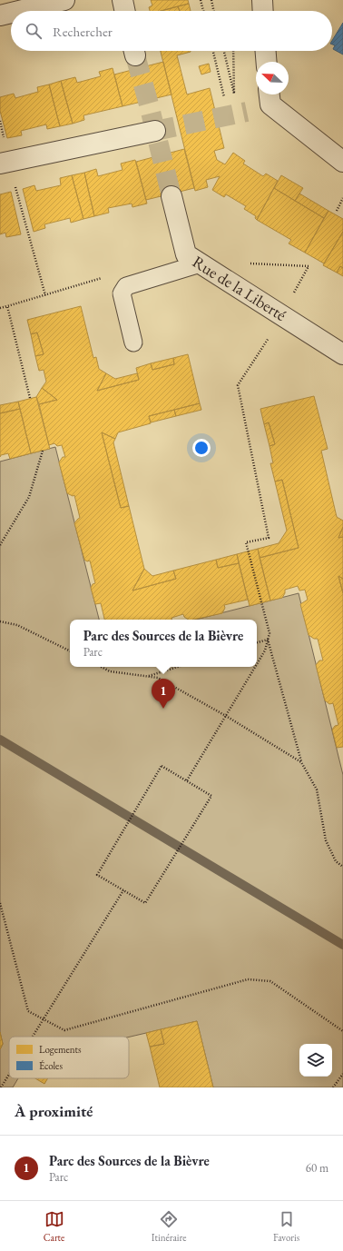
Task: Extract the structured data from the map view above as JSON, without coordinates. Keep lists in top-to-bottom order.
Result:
{
  "streets": {
    "street": ["Rue de la Liberté"]
  },
  "legend": ["Logements", "Écoles"],
  "north": "top left",
  "page": {
    "search": "Rechercher",
    "popup": ["Parc des Sources de la Bièvre", "Parc"],
    "pins": "1",
    "heading": "À proximité",
    "list": [
      {
        "mark": "1",
        "name": "Parc des Sources de la Bièvre",
        "note": "Parc",
        "value": "60 m"
      }
    ],
    "nav": ["Carte", "Itinéraire", "Favoris"]
  }
}
